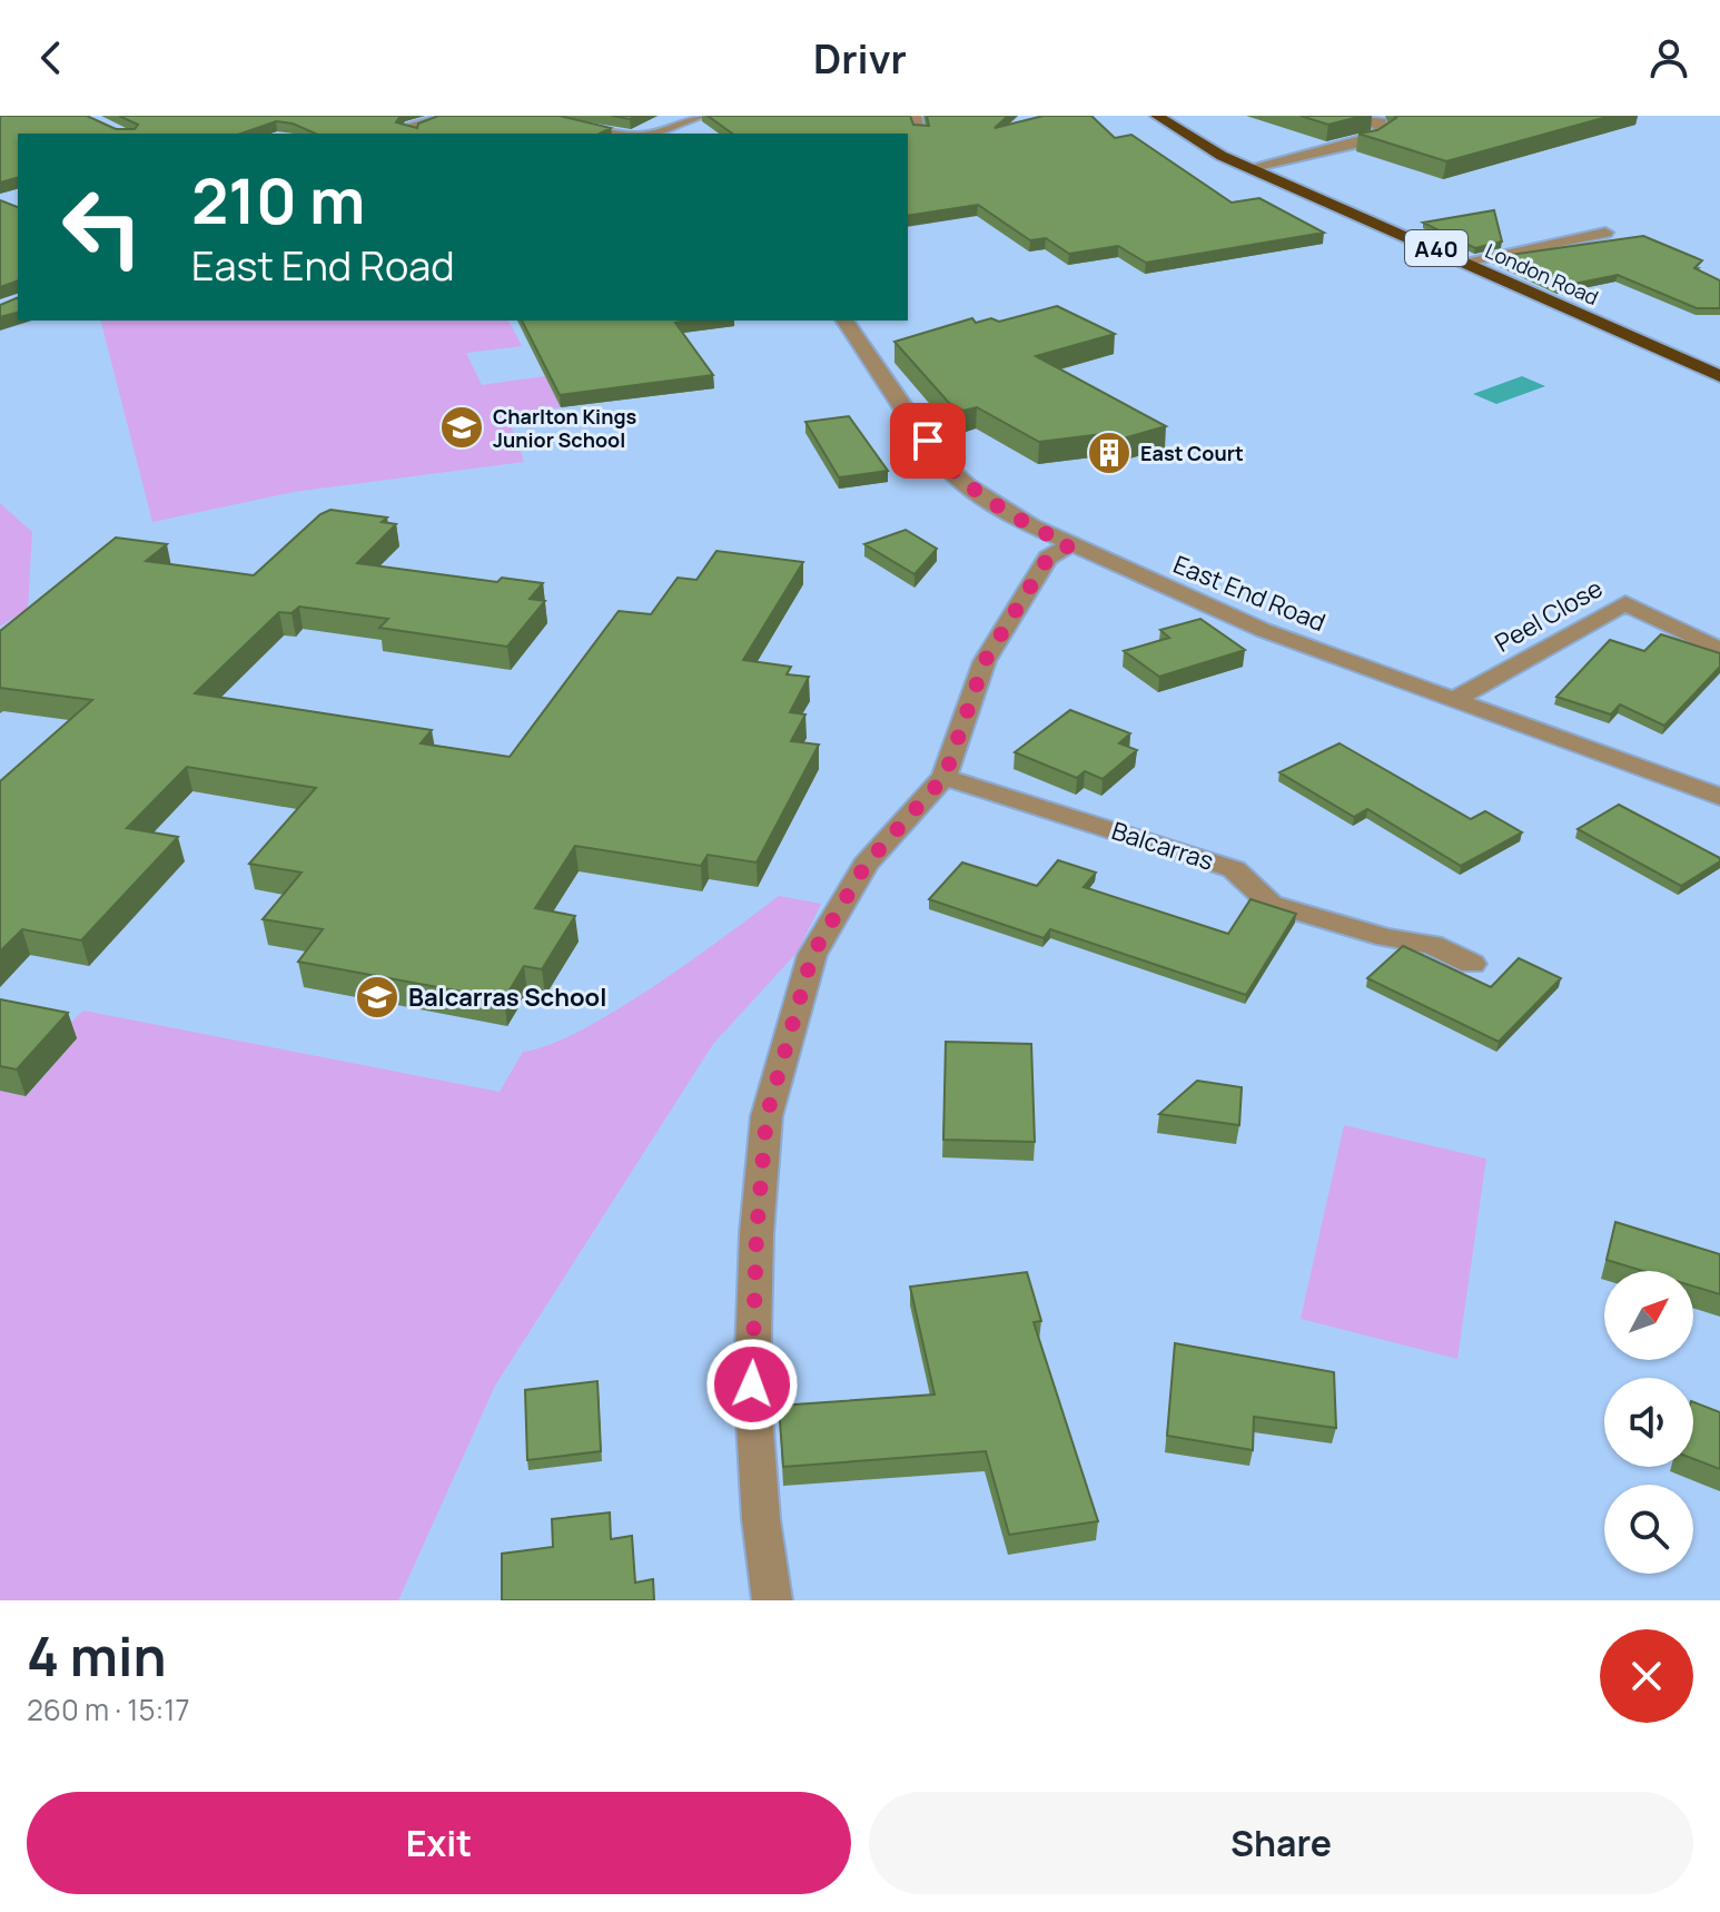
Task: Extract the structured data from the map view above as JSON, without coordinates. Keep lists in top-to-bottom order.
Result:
{
  "streets": {
    "highway": ["A40", "London Road"],
    "street": ["East End Road", "Peel Close", "Balcarras"]
  },
  "crossings": [
    ["East End Road", "Peel Close"]
  ],
  "places": {
    "school or university": ["Charlton Kings Junior School", "Balcarras School"],
    "building": ["East Court"]
  },
  "north": "top right",
  "page": {
    "header": "Drivr",
    "turn": ["210 m", "East End Road"],
    "heading": ["4 min", "260 m · 15:17"],
    "buttons": ["Exit", "Share"]
  }
}
